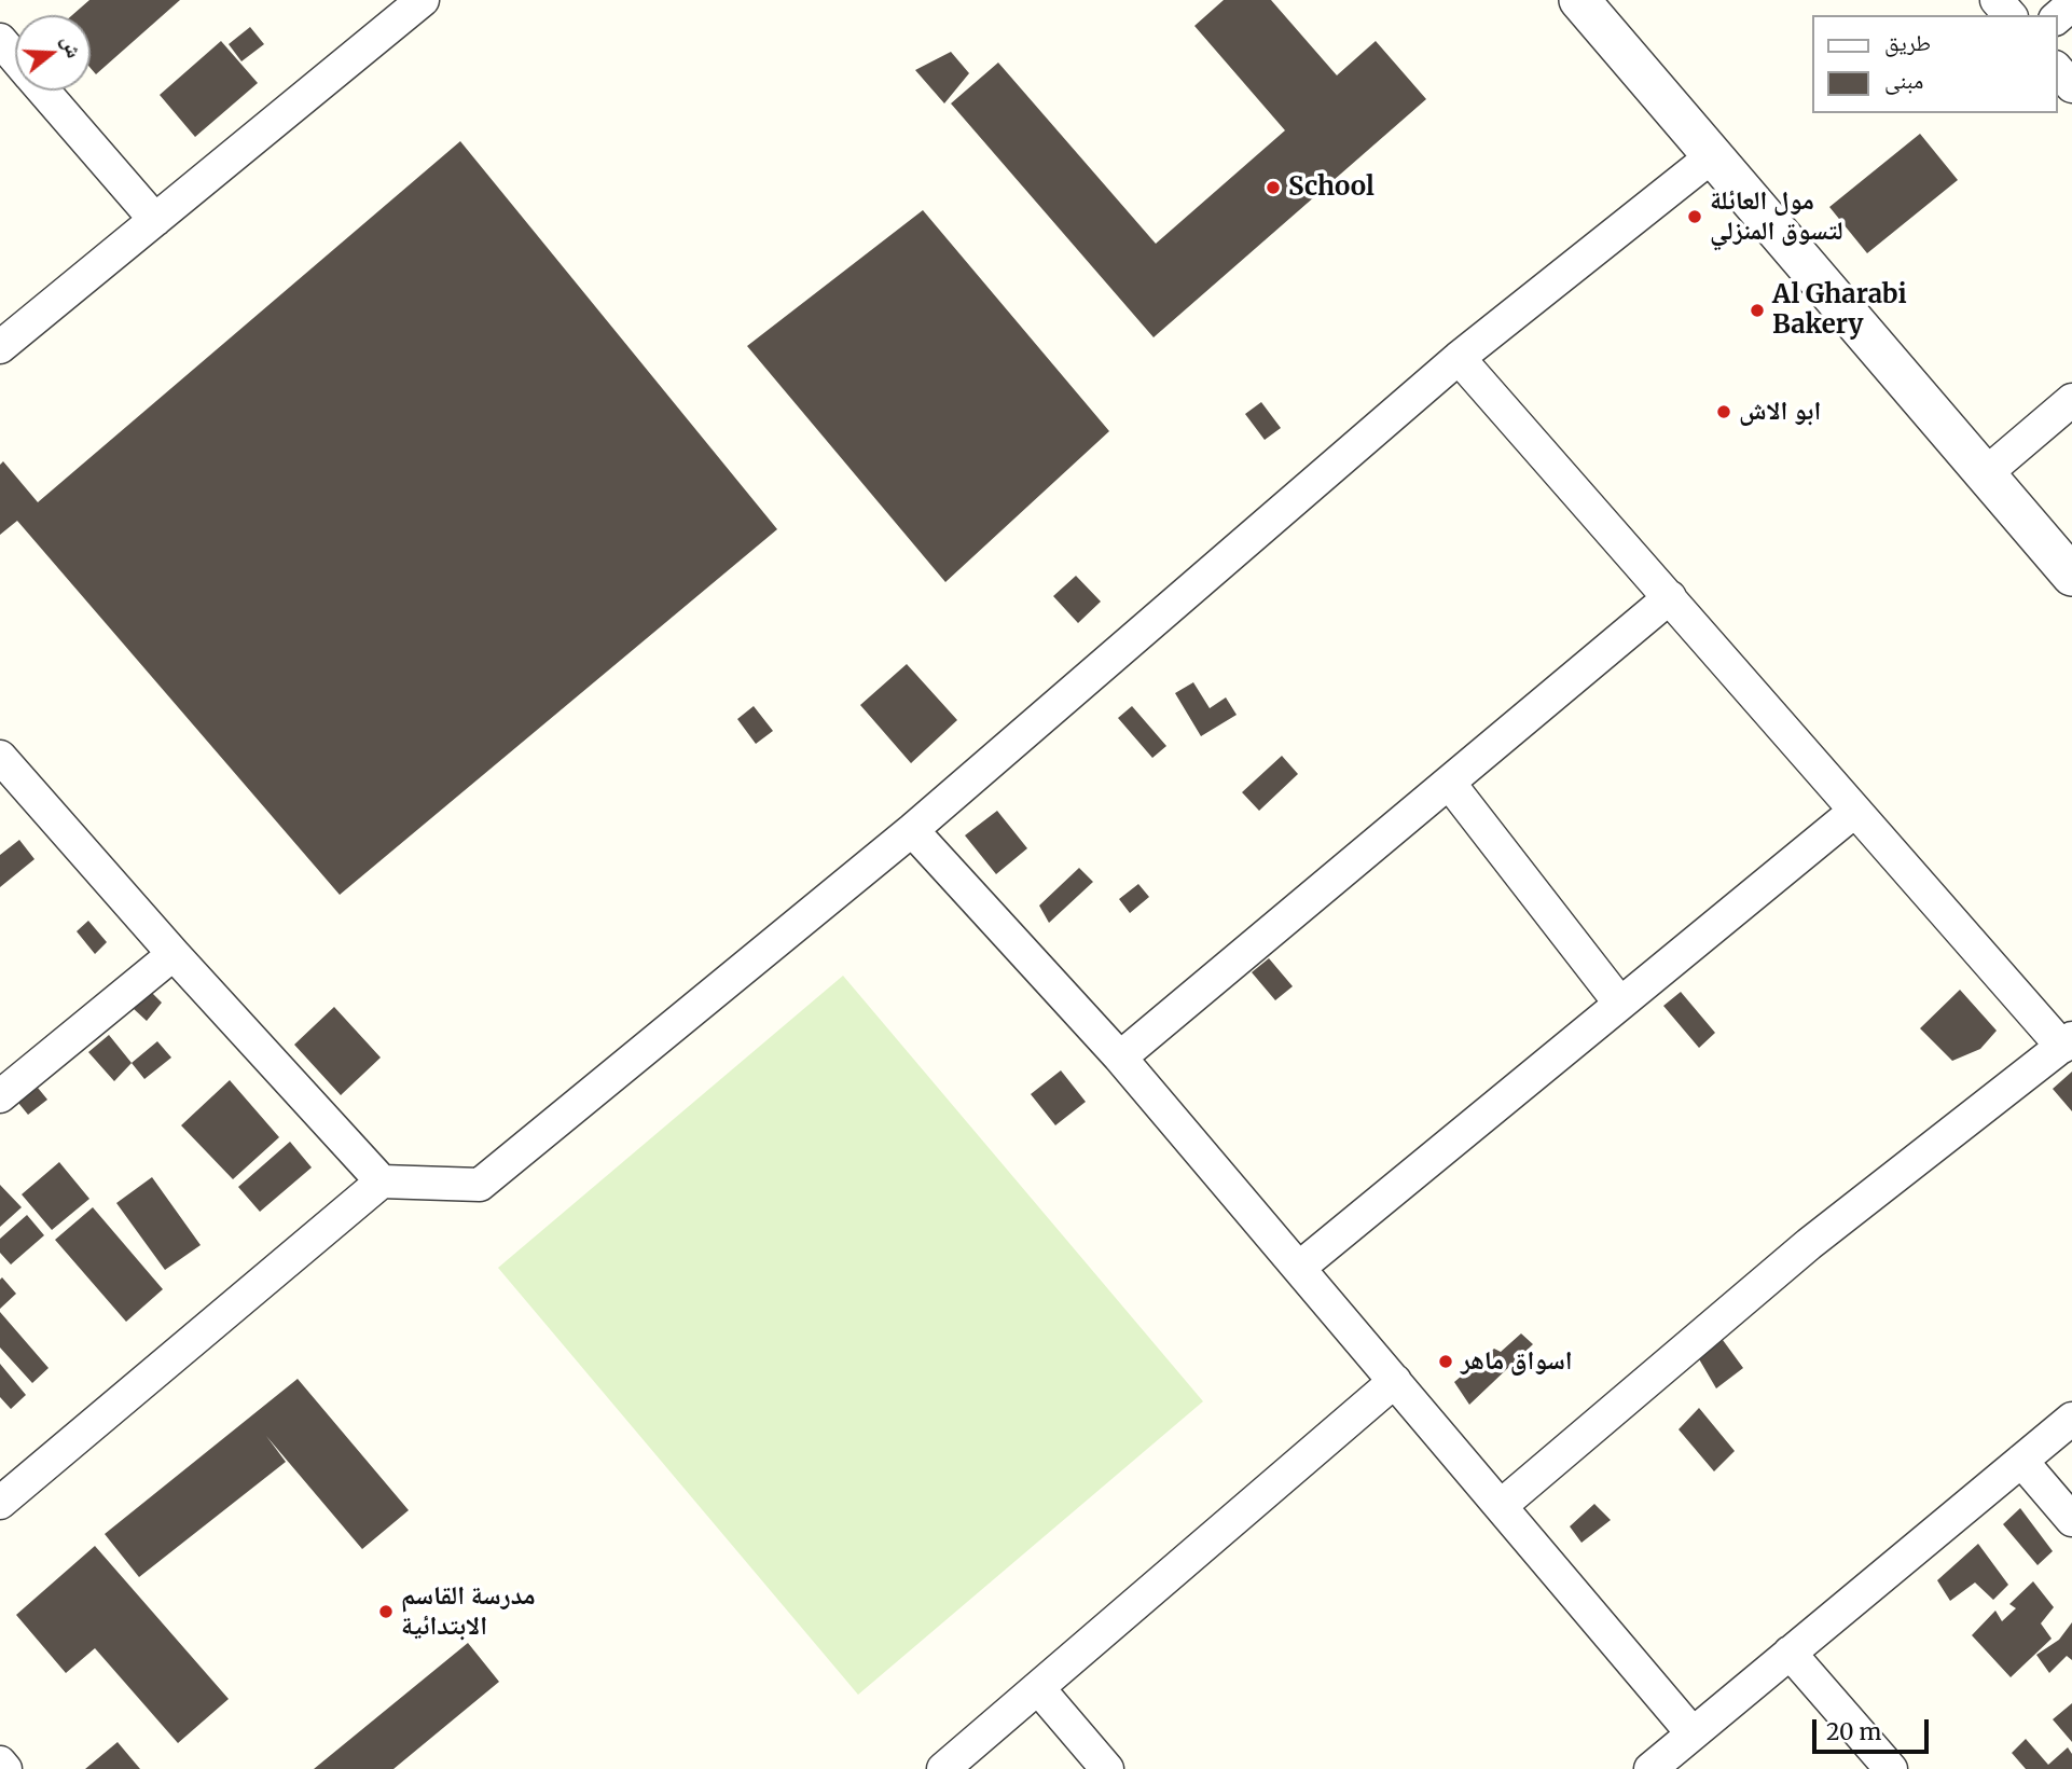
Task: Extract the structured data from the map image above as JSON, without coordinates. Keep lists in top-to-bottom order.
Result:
{
  "places": [
    "School",
    "مول العائلة لتسوق المنزلي",
    "Al Gharabi Bakery",
    "ابو الاش",
    "اسواق ماهر",
    "مدرسة القاسم الابتدائية"
  ],
  "legend": ["طريق", "مبنى"],
  "scale_bar": "20 m",
  "north": "right"
}
